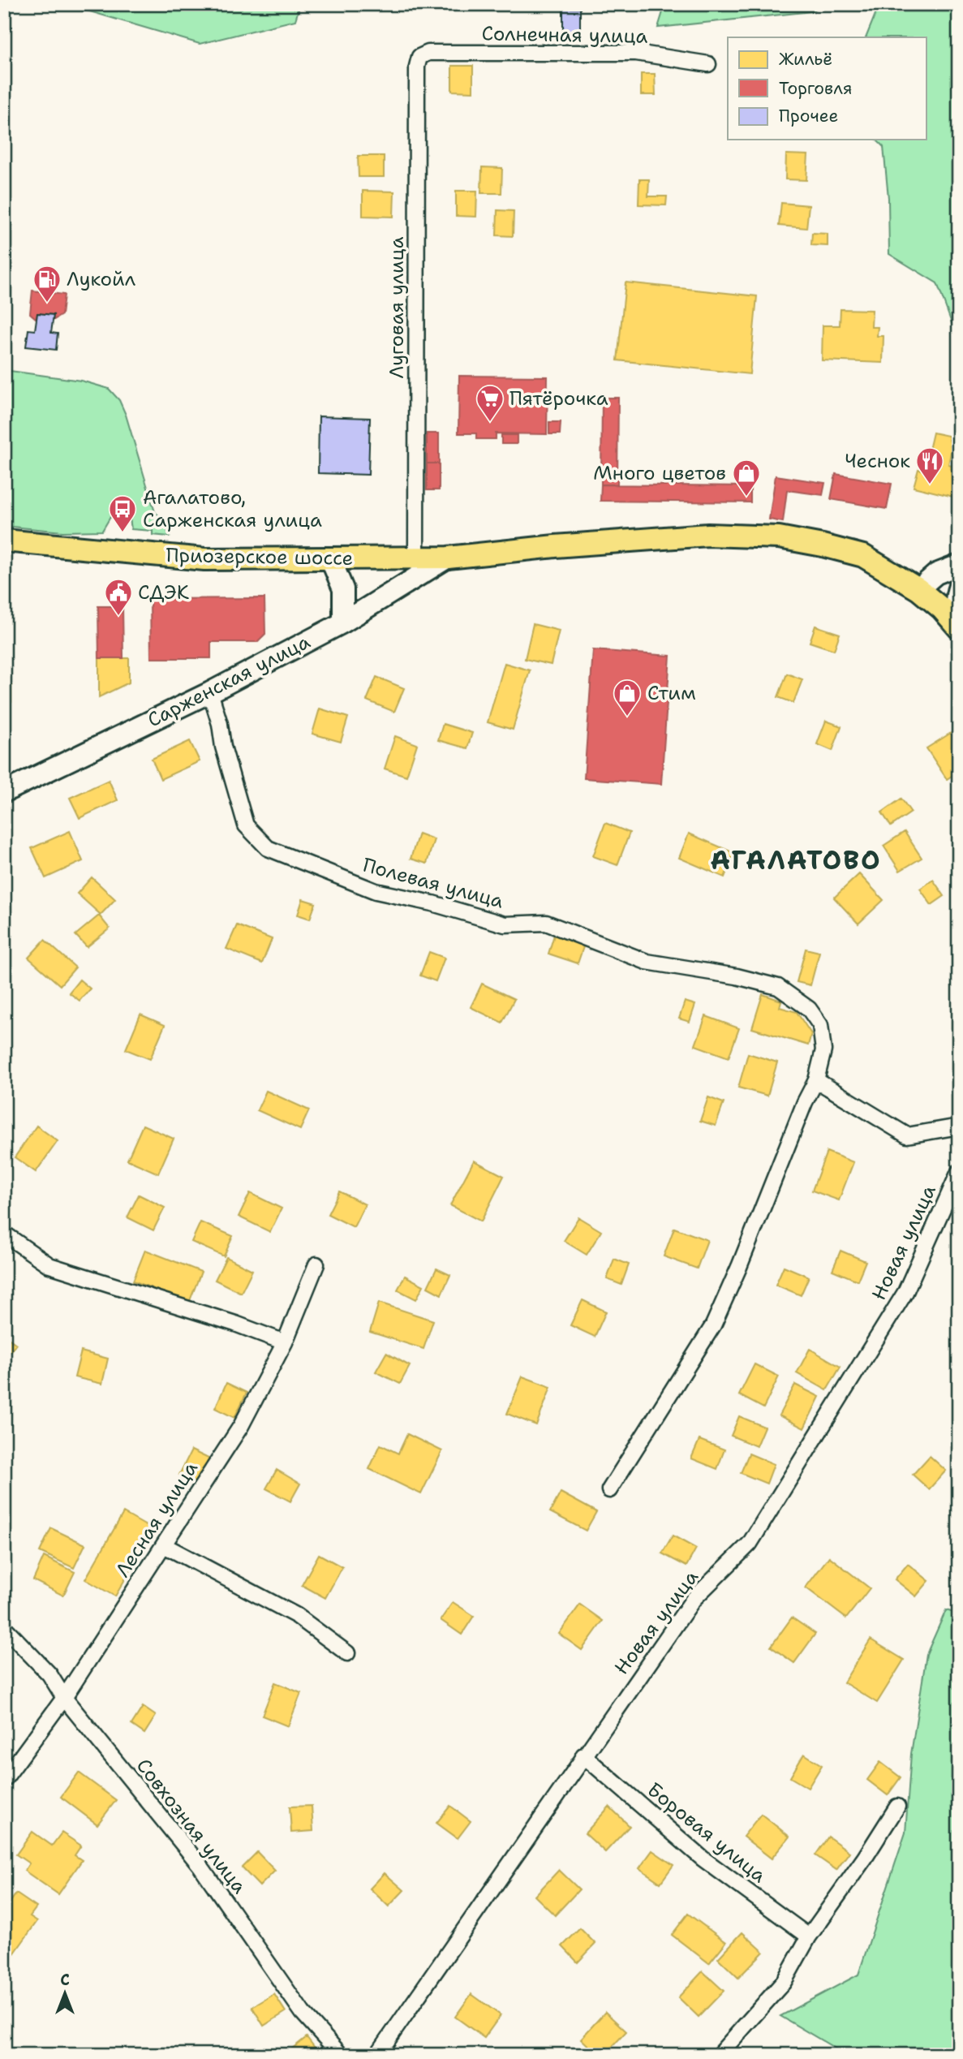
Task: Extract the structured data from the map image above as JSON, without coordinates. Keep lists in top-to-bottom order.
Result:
{
  "streets": {
    "main road": ["Приозерское шоссе", "Сарженская улица"],
    "street": [
      "Солнечная улица",
      "Луговая улица",
      "Полевая улица",
      "Новая улица",
      "Лесная улица",
      "Совхозная улица",
      "Боровая улица"
    ]
  },
  "crossings": [
    ["Солнечная улица", "Луговая улица"],
    ["Луговая улица", "Приозерское шоссе"],
    ["Приозерское шоссе", "Сарженская улица"],
    ["Сарженская улица", "Полевая улица"],
    ["Новая улица", "Боровая улица"],
    ["Лесная улица", "Совхозная улица"]
  ],
  "districts": ["АГАЛАТОВО"],
  "places": {
    "fuel station": ["Лукойл"],
    "supermarket": ["Пятёрочка"],
    "restaurant": ["Чеснок"],
    "shop": ["Много цветов", "Стим"],
    "bus stop": ["Агалатово, Сарженская улица"],
    "public building": ["СДЭК"]
  },
  "legend": ["Жильё", "Торговля", "Прочее"],
  "north": "top"
}
